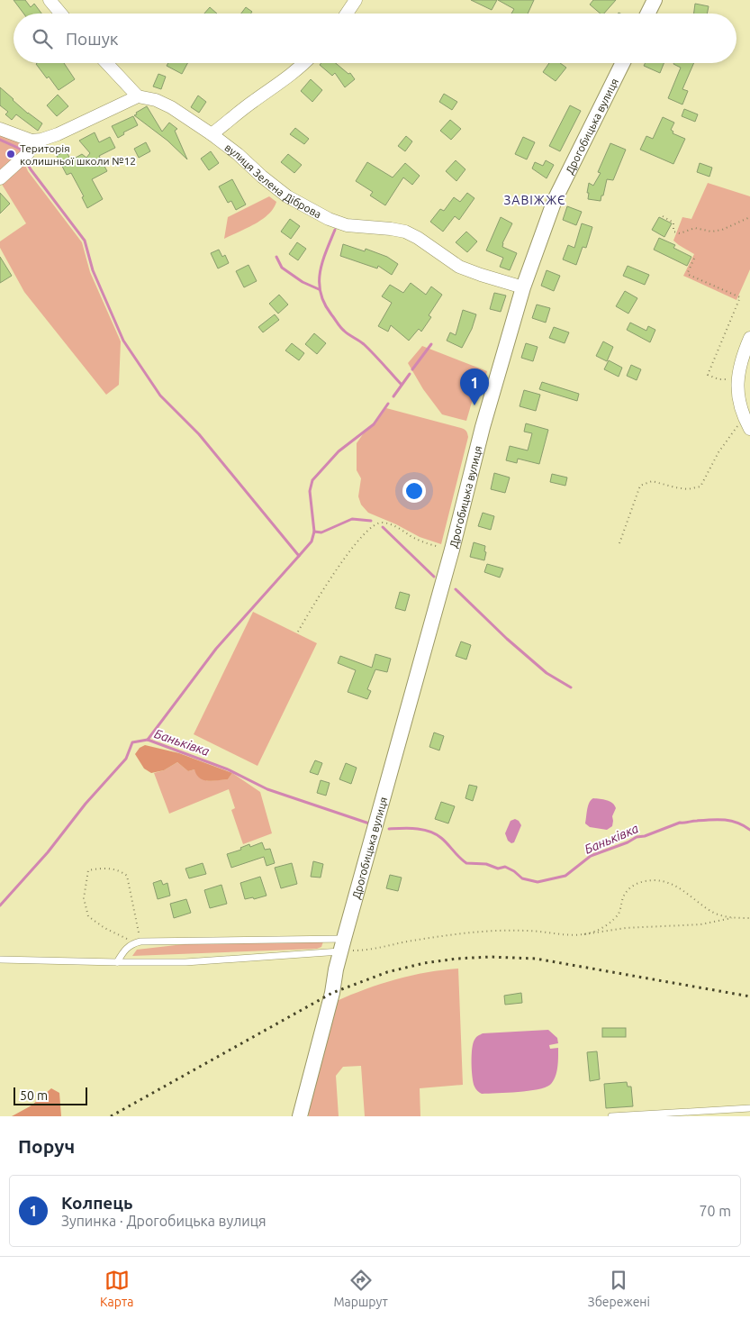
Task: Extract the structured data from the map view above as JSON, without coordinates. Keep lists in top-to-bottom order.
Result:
{
  "streets": {
    "street": ["Дрогобицька вулиця", "вулиця Зелена Діброва"]
  },
  "crossings": [
    ["Дрогобицька вулиця", "вулиця Зелена Діброва"]
  ],
  "districts": ["ЗАВІЖЖЄ"],
  "water": ["Баньківка"],
  "places": ["Територія колишньої школи №12"],
  "scale_bar": "50 m",
  "page": {
    "search": "Пошук",
    "pins": "1",
    "scale": "50 m",
    "heading": "Поруч",
    "list": [
      {
        "mark": "1",
        "name": "Колпець",
        "note": "Зупинка · Дрогобицька вулиця",
        "value": "70 m"
      }
    ],
    "nav": ["Карта", "Маршрут", "Збережені"]
  }
}
